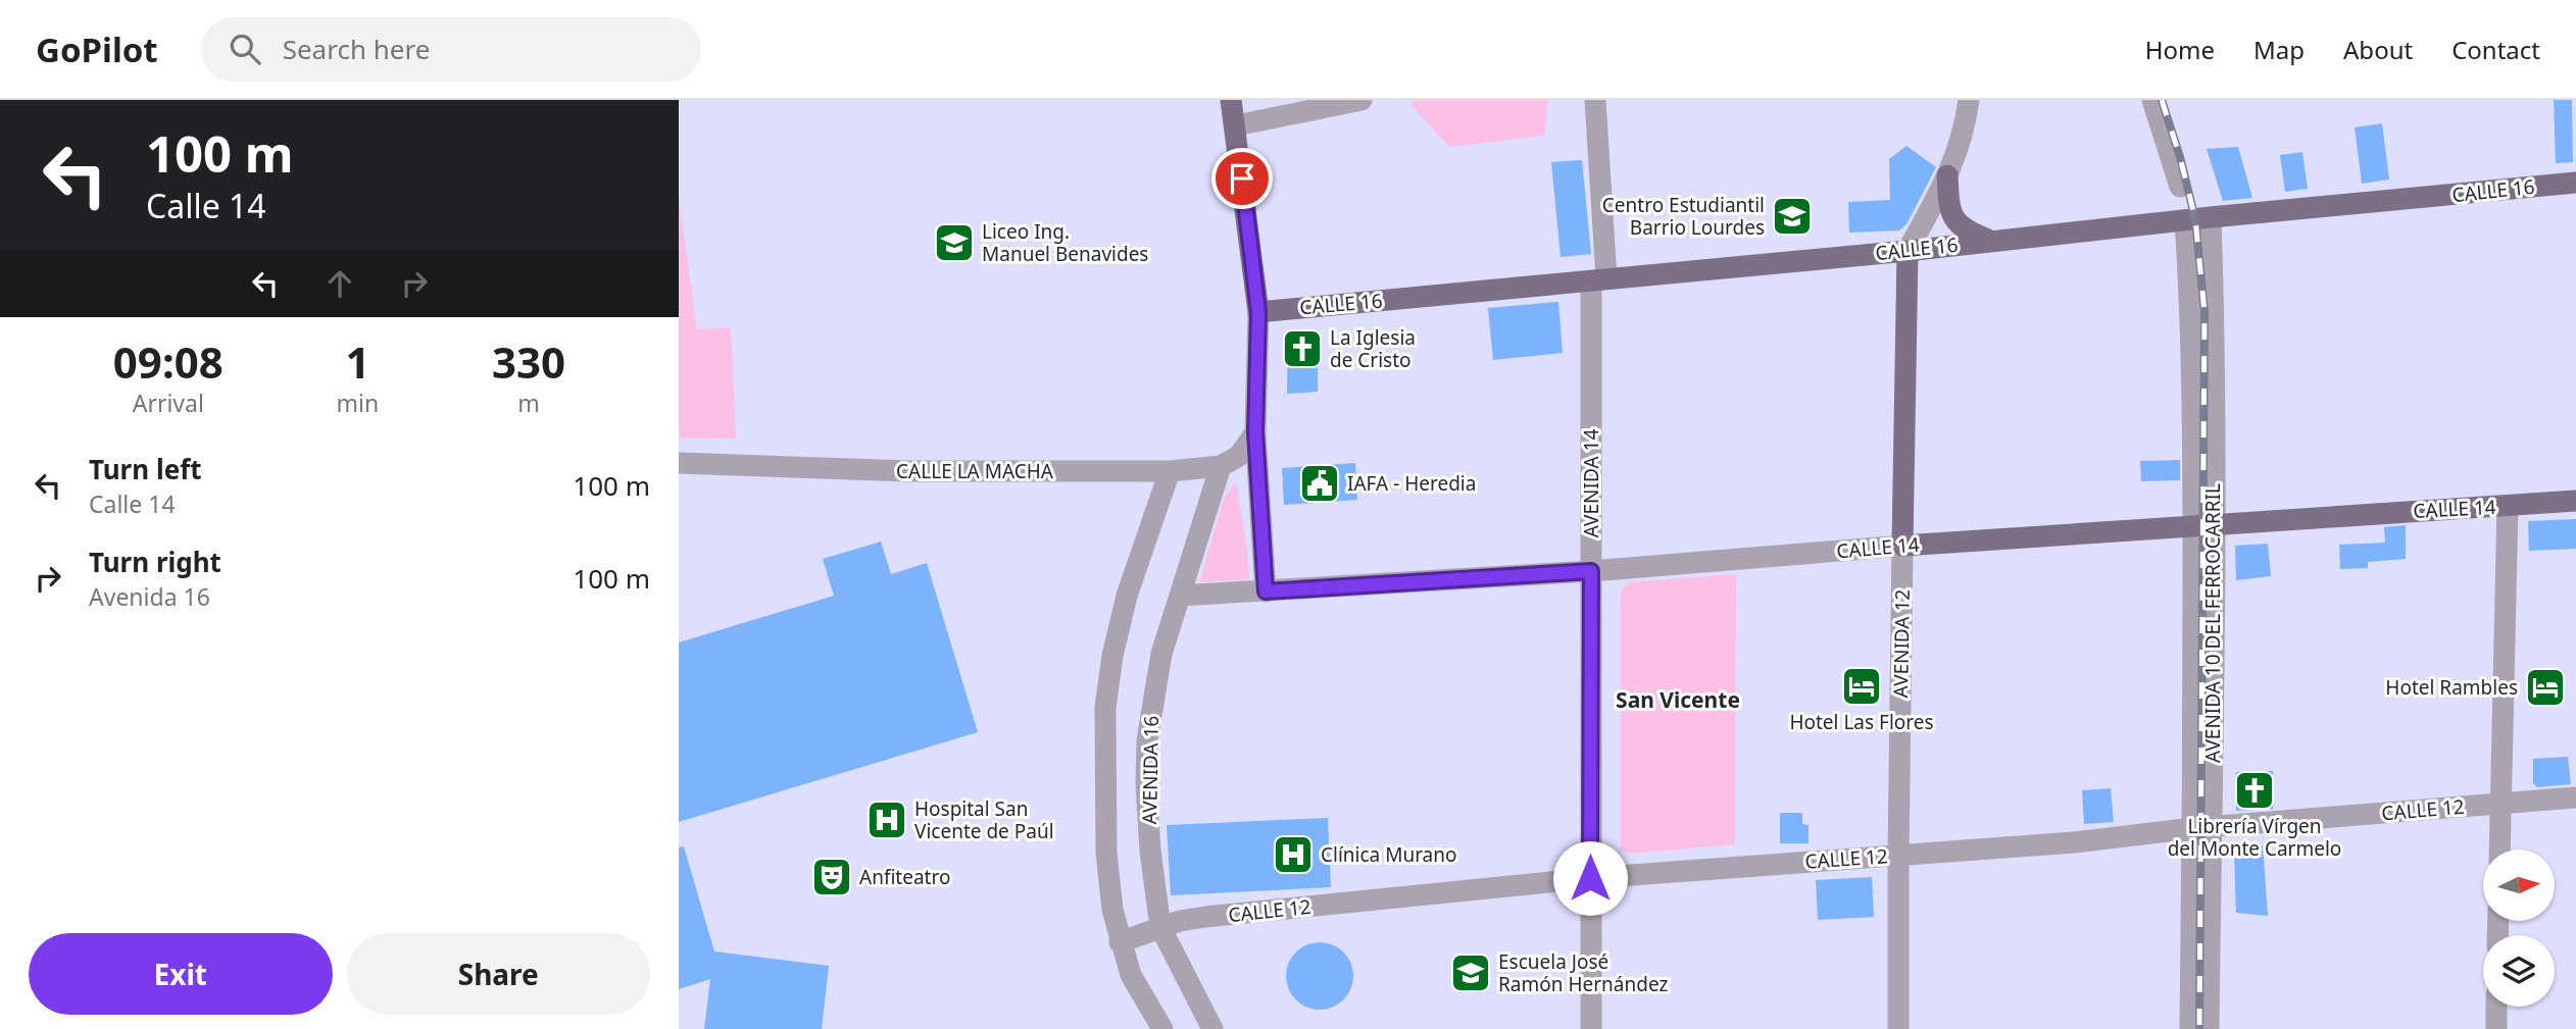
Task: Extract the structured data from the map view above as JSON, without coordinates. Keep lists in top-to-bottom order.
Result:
{
  "streets": {
    "main road": ["CALLE 16", "CALLE 14", "AVENIDA 12"],
    "street": [
      "CALLE LA MACHA",
      "AVENIDA 14",
      "AVENIDA 10 DEL FERROCARRIL",
      "AVENIDA 16",
      "CALLE 12"
    ]
  },
  "crossings": [
    ["CALLE 16", "AVENIDA 14"],
    ["CALLE 16", "AVENIDA 10 DEL FERROCARRIL"],
    ["CALLE 16", "AVENIDA 12"],
    ["CALLE LA MACHA", "AVENIDA 16"],
    ["AVENIDA 14", "CALLE 14"],
    ["AVENIDA 14", "CALLE 12"],
    ["CALLE 14", "AVENIDA 10 DEL FERROCARRIL"],
    ["CALLE 14", "AVENIDA 12"],
    ["CALLE 14", "AVENIDA 16"],
    ["AVENIDA 10 DEL FERROCARRIL", "CALLE 12"],
    ["AVENIDA 12", "CALLE 12"],
    ["AVENIDA 16", "CALLE 12"]
  ],
  "districts": ["San Vicente"],
  "places": {
    "school or university": ["Centro Estudiantil Barrio Lourdes", "Liceo Ing. Manuel Benavides", "Escuela José Ramón Hernández"],
    "church": ["La Iglesia de Cristo", "Librería Vírgen del Monte Carmelo"],
    "public building": ["IAFA - Heredia"],
    "hotel": ["Hotel Las Flores", "Hotel Rambles"],
    "hospital": ["Hospital San Vicente de Paúl", "Clínica Murano"],
    "theatre": ["Anfiteatro"]
  },
  "north": "right",
  "page": {
    "header": "GoPilot",
    "search": "Search here",
    "nav": [
      "Home",
      "Map",
      "About",
      "Contact"
    ],
    "turn": ["100 m", "Calle 14"],
    "eta": [
      "09:08",
      "Arrival",
      "1",
      "min",
      "330",
      "m"
    ],
    "list": [
      {
        "name": "Turn left",
        "note": "Calle 14",
        "value": "100 m"
      },
      {
        "name": "Turn right",
        "note": "Avenida 16",
        "value": "100 m"
      }
    ],
    "buttons": ["Exit", "Share"]
  }
}
